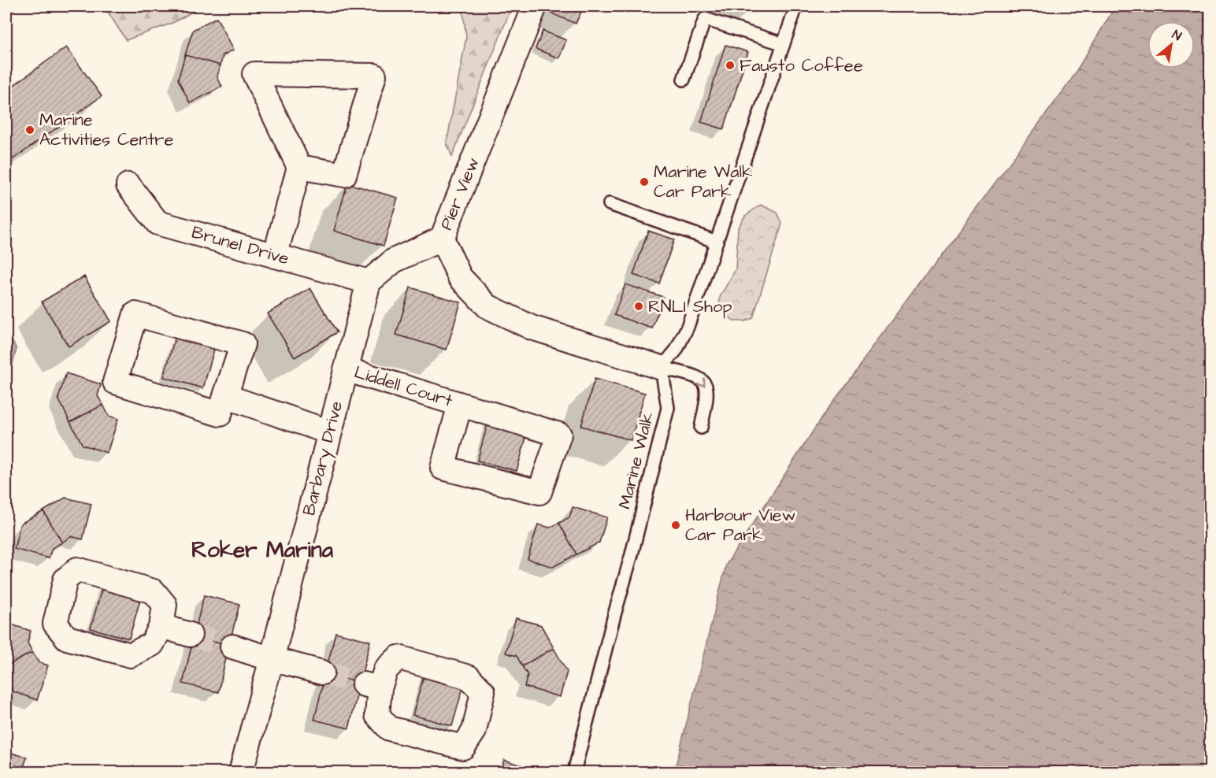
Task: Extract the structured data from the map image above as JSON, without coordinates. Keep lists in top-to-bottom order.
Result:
{
  "streets": {
    "street": [
      "Pier View",
      "Brunel Drive",
      "Liddell Court",
      "Barbary Drive"
    ],
    "lane": ["Marine Walk"]
  },
  "crossings": [
    ["Pier View", "Marine Walk"],
    ["Brunel Drive", "Barbary Drive"],
    ["Liddell Court", "Barbary Drive"]
  ],
  "districts": ["Roker Marina"],
  "places": [
    "Fausto Coffee",
    "Marine Activities Centre",
    "Marine Walk Car Park",
    "RNLI Shop",
    "Harbour View Car Park"
  ],
  "north": "top right"
}
